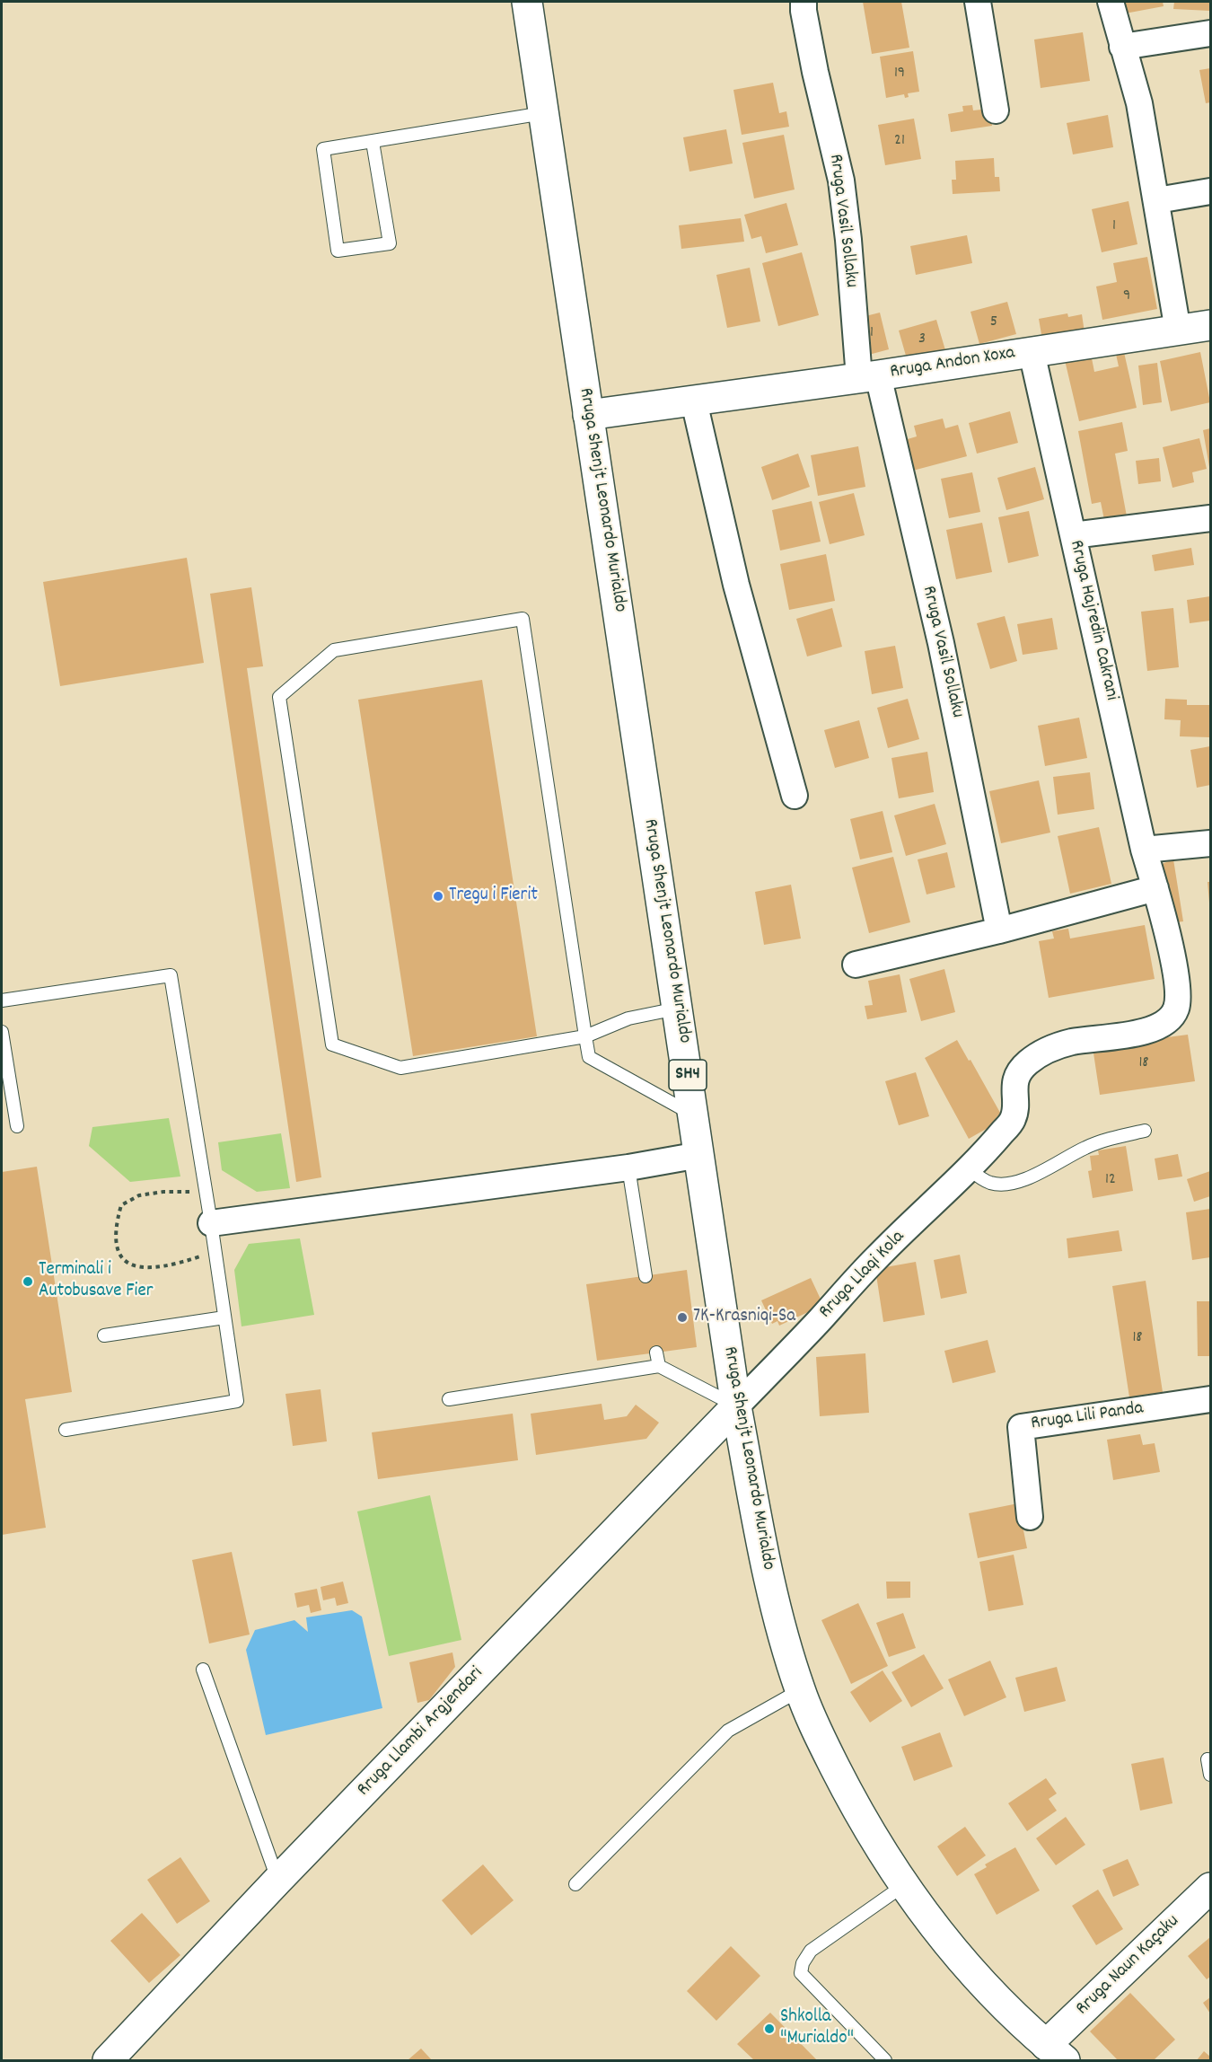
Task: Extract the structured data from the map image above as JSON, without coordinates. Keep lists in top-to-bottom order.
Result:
{
  "streets": {
    "main road": [
      "Rruga Andon Xoxa",
      "Rruga Shenjt Leonardo Murialdo",
      "SH4",
      "Rruga Llambi Argjendari",
      "Rruga Naun Kaçaku"
    ],
    "street": [
      "Rruga Vasil Sollaku",
      "Rruga Hajredin Cakrani",
      "Rruga Llaqi Kola",
      "Rruga Lili Panda"
    ]
  },
  "crossings": [
    ["Rruga Vasil Sollaku", "Rruga Andon Xoxa"],
    ["Rruga Andon Xoxa", "Rruga Shenjt Leonardo Murialdo"],
    ["Rruga Andon Xoxa", "Rruga Hajredin Cakrani"],
    ["Rruga Shenjt Leonardo Murialdo", "Rruga Llaqi Kola"],
    ["Rruga Shenjt Leonardo Murialdo", "Rruga Llambi Argjendari"],
    ["Rruga Shenjt Leonardo Murialdo", "Rruga Naun Kaçaku"],
    ["Rruga Hajredin Cakrani", "Rruga Llaqi Kola"],
    ["Rruga Llaqi Kola", "Rruga Llambi Argjendari"]
  ],
  "places": [
    "Tregu i Fierit",
    "Terminali i Autobusave Fier",
    "7K-Krasniqi-Sa",
    "Shkolla \"Murialdo\""
  ],
  "house_numbers": [
    "19",
    "21",
    "1",
    "9",
    "5",
    "1",
    "3",
    "18",
    "12",
    "18"
  ]
}
